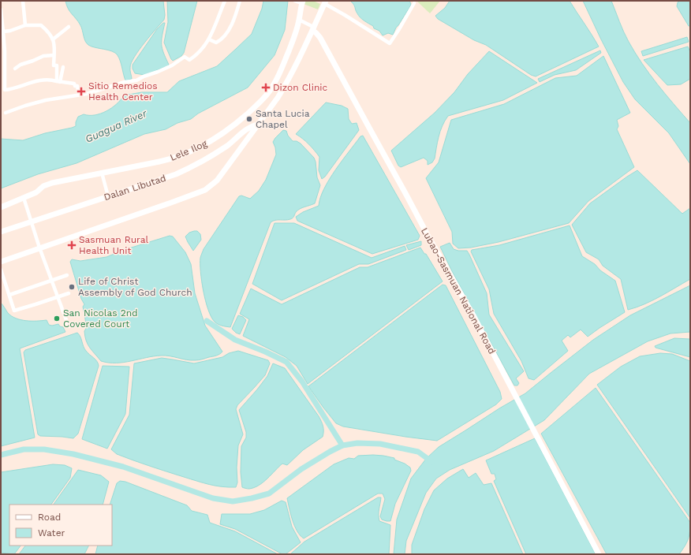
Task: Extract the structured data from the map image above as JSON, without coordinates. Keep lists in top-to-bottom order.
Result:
{
  "streets": {
    "main road": ["Lele Ilog", "Dalan Libutad", "Lubao-Sasmuan National Road"]
  },
  "water": ["Guagua River"],
  "places": {
    "health": ["Dizon Clinic", "Sitio Remedios Health Center", "Sasmuan Rural Health Unit"],
    "other": ["Santa Lucia Chapel", "Life of Christ Assembly of God Church", "San Nicolas 2nd Covered Court"]
  },
  "legend": ["Road", "Water"]
}
